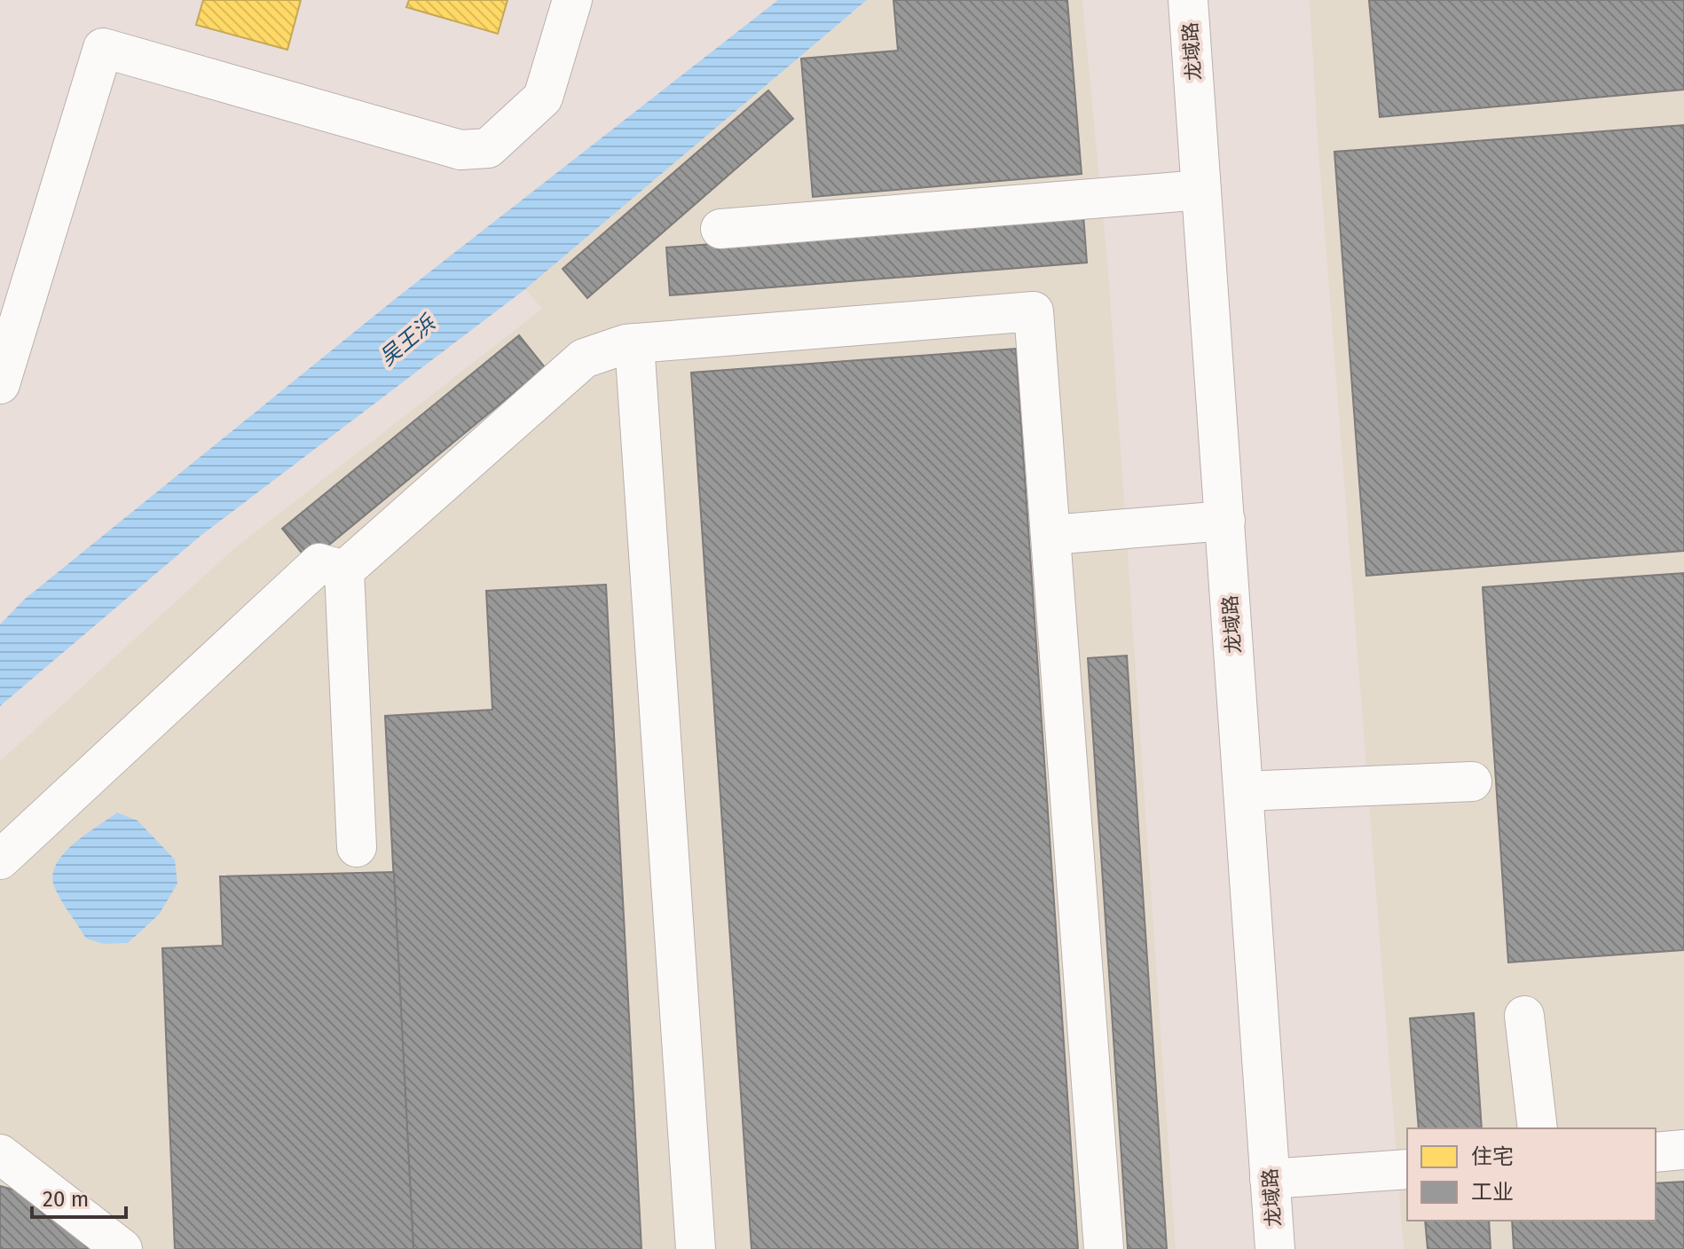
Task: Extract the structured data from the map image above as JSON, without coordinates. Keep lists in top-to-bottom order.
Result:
{
  "streets": {
    "street": ["龙域路"]
  },
  "water": ["吴王浜"],
  "legend": ["住宅", "工业"],
  "scale_bar": "20 m"
}
